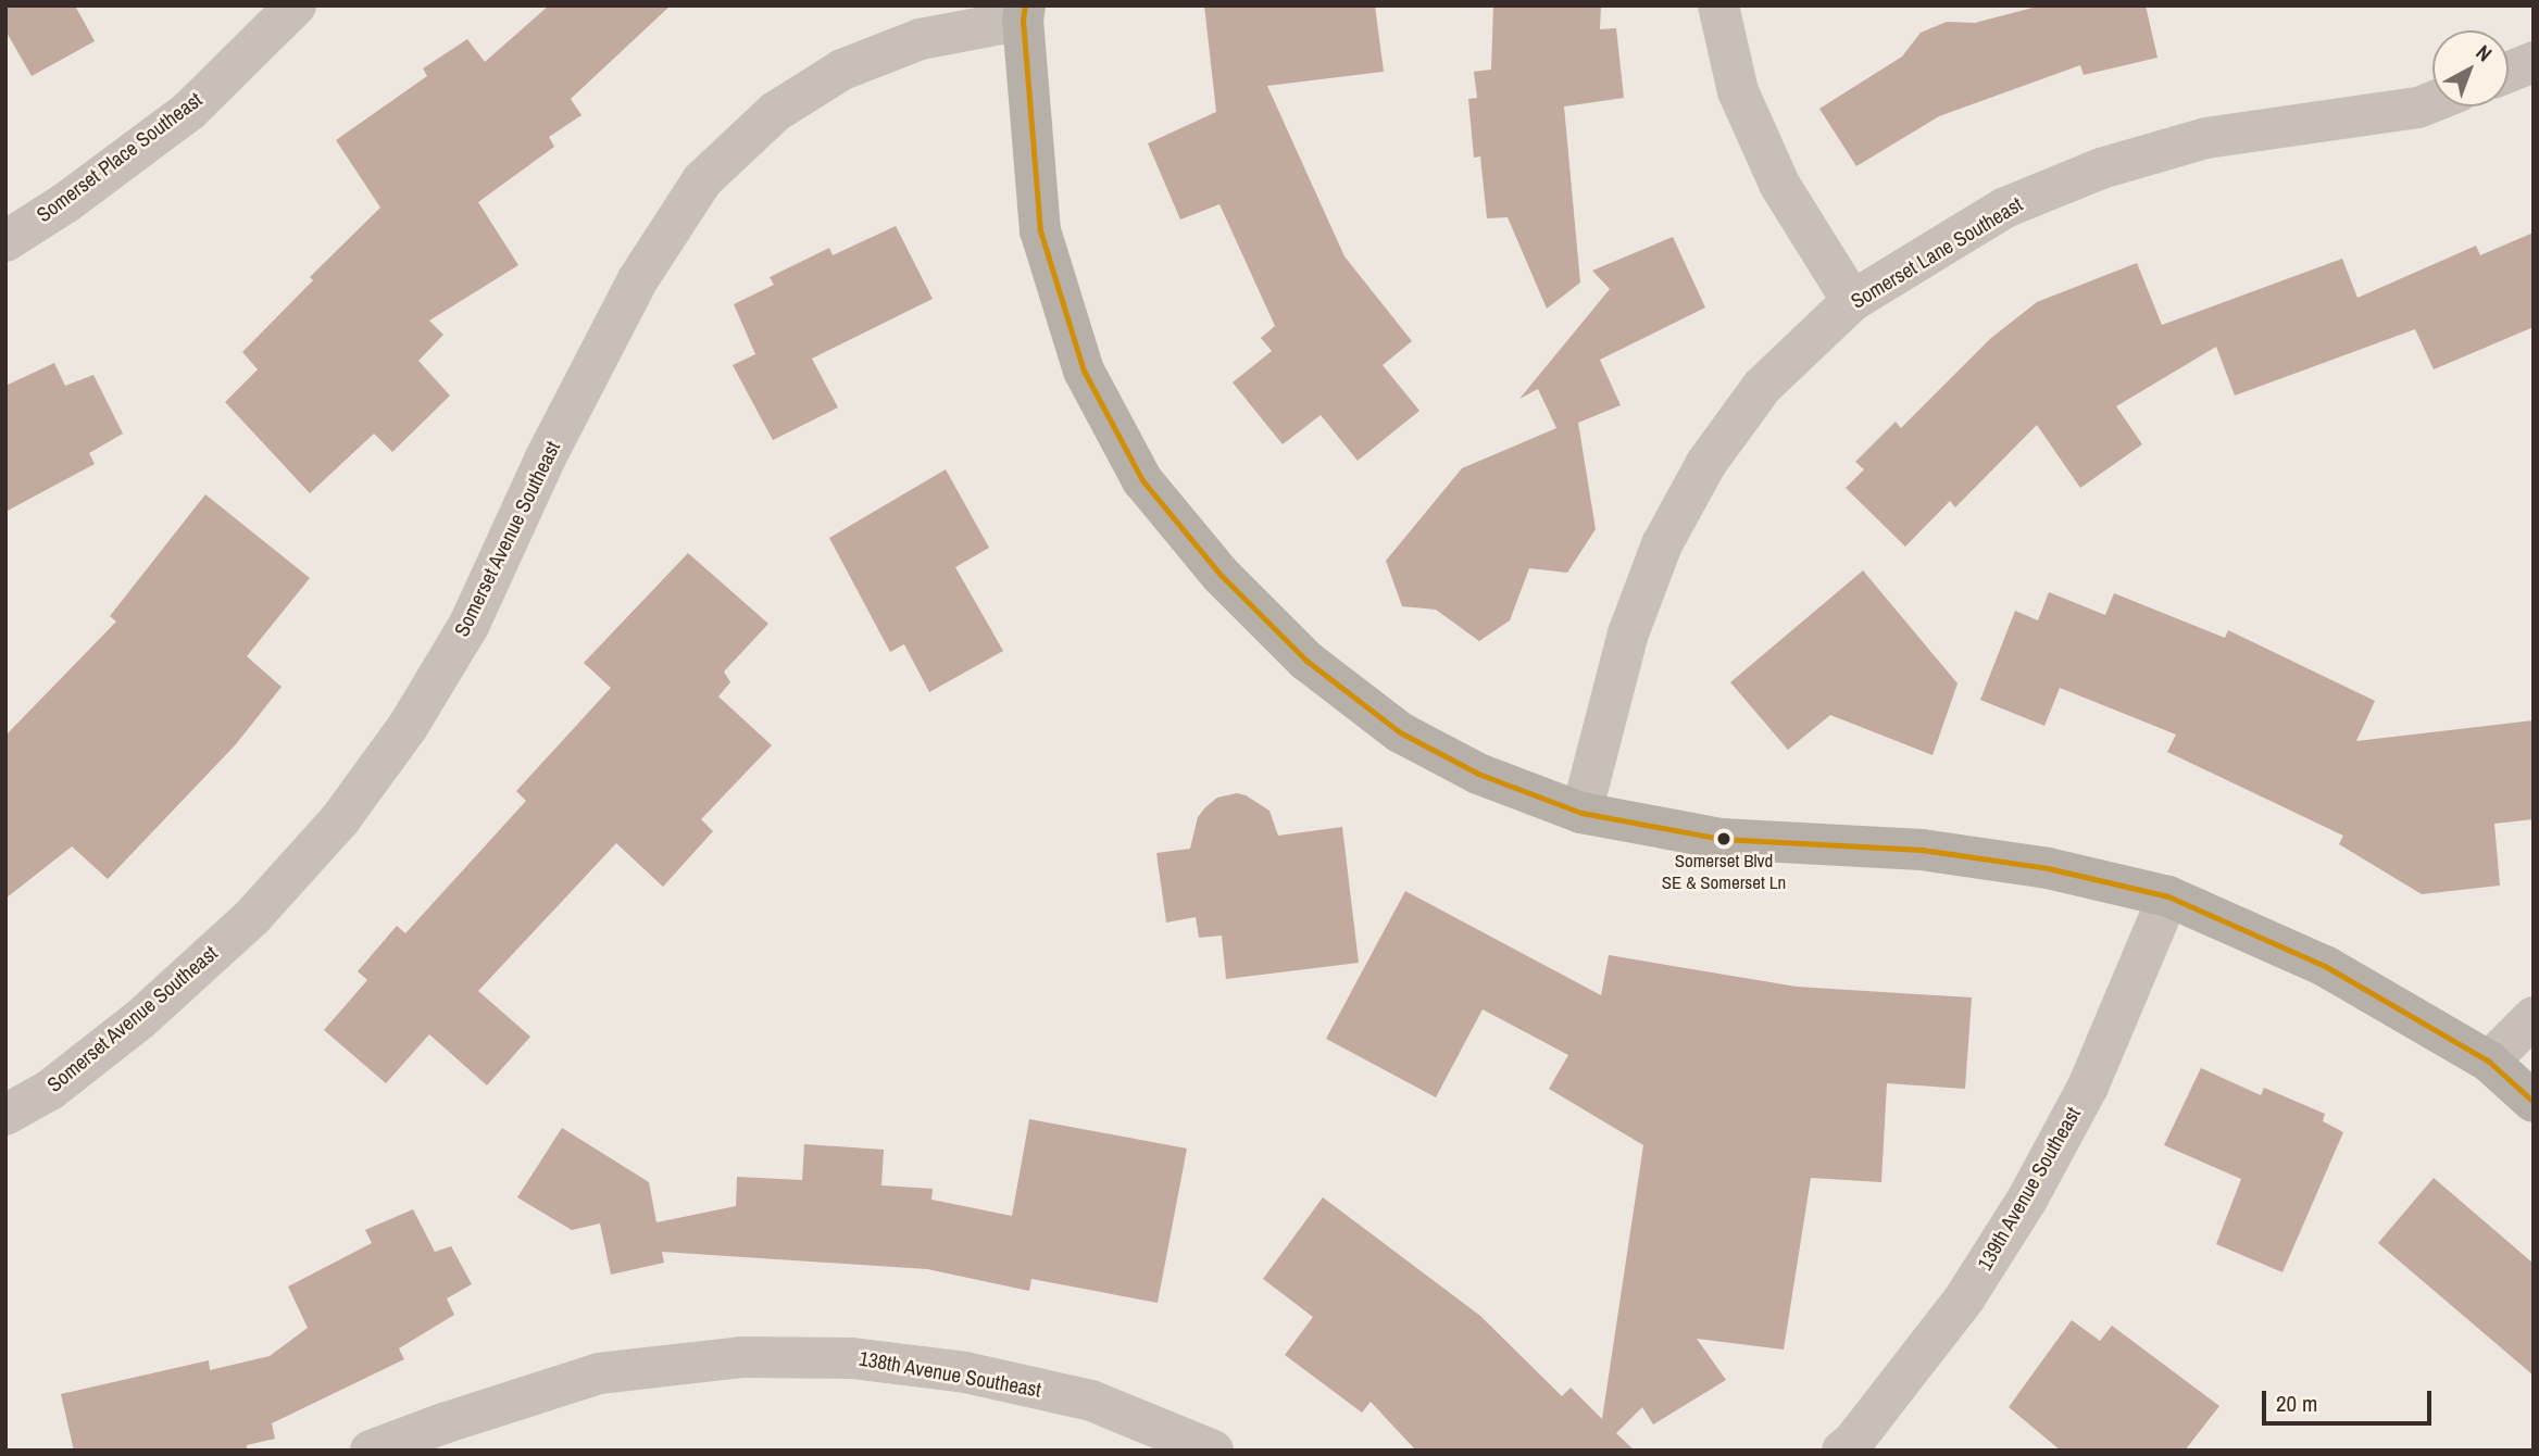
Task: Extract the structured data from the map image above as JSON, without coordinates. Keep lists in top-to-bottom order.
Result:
{
  "streets": {
    "street": [
      "Somerset Place Southeast",
      "Somerset Lane Southeast",
      "Somerset Avenue Southeast",
      "139th Avenue Southeast",
      "138th Avenue Southeast"
    ]
  },
  "places": ["Somerset Blvd SE & Somerset Ln"],
  "scale_bar": "20 m",
  "north": "top right"
}
